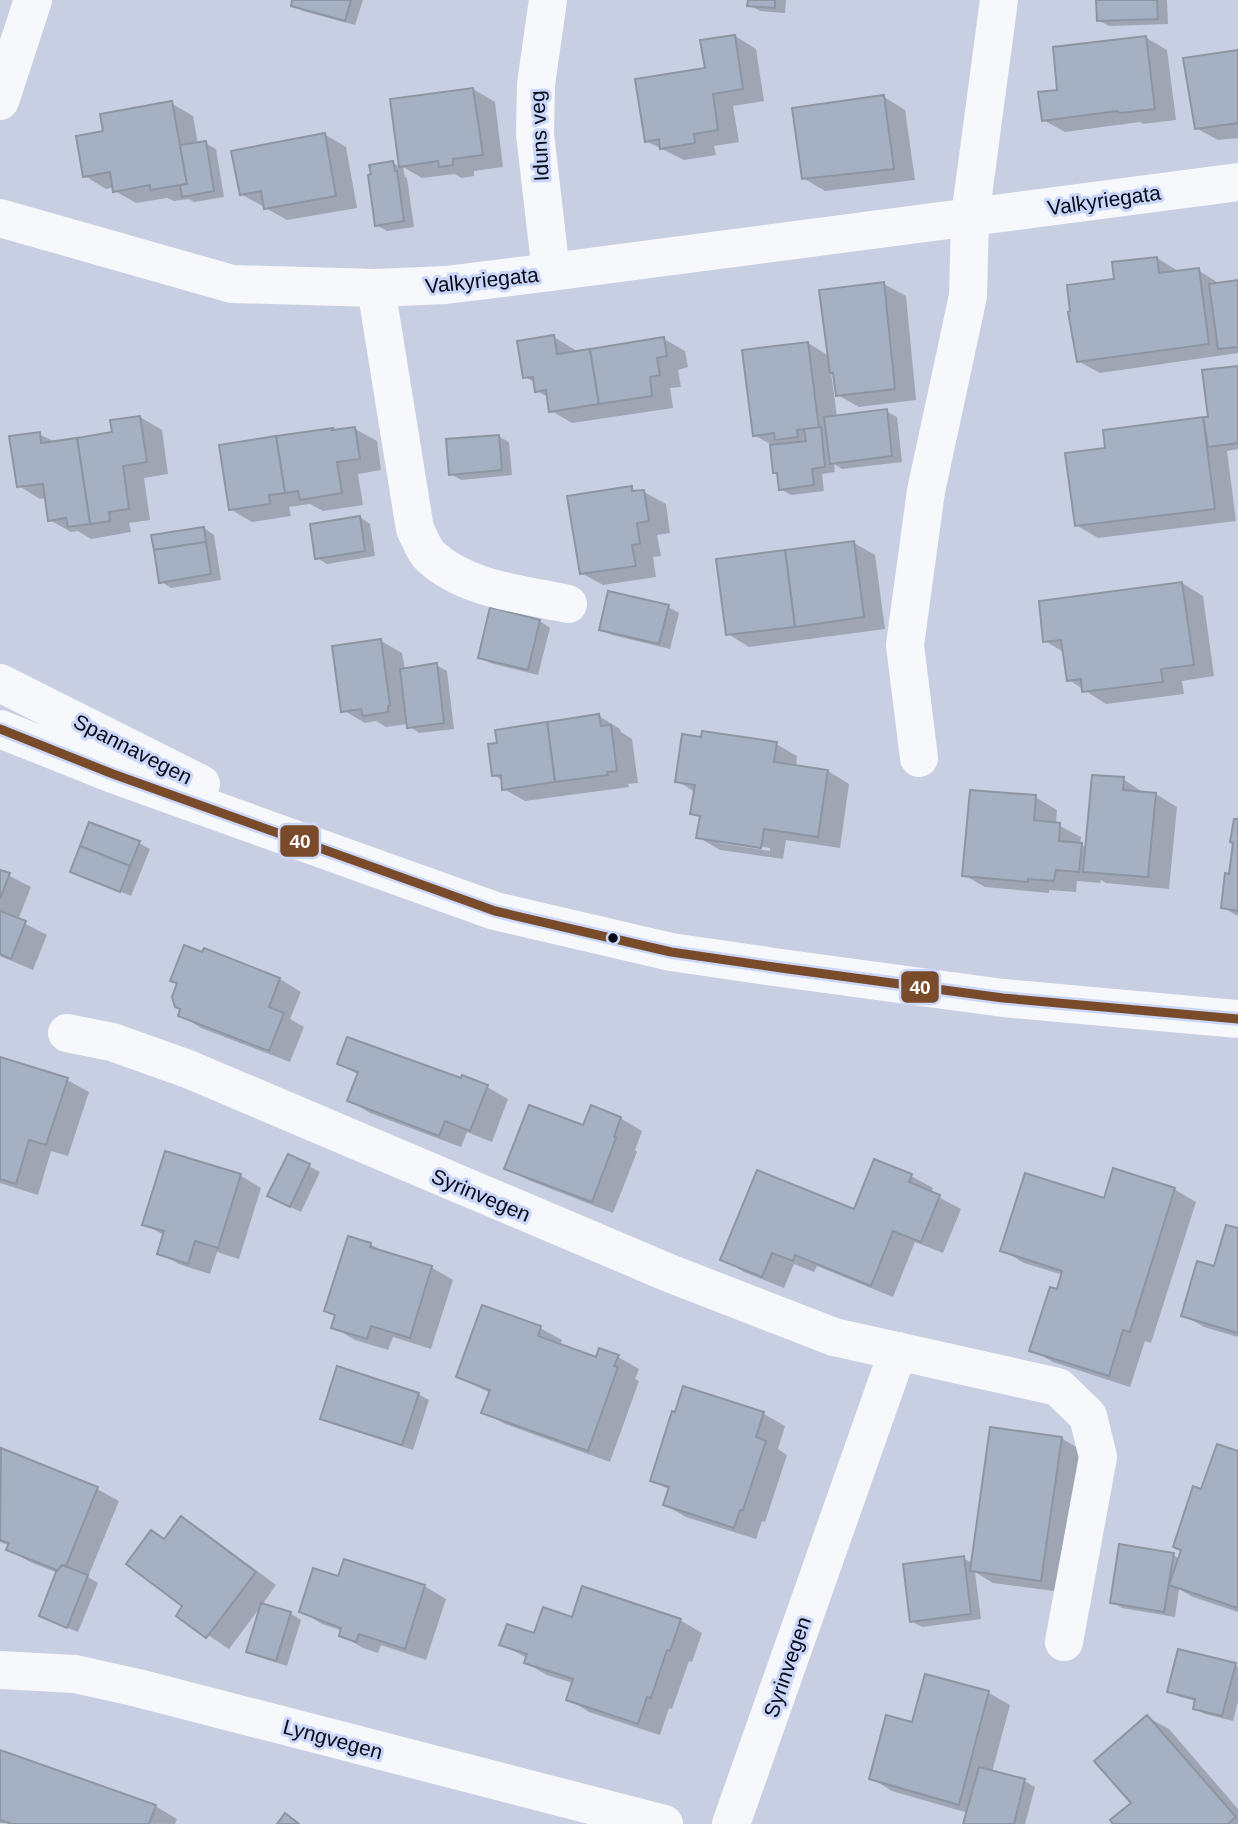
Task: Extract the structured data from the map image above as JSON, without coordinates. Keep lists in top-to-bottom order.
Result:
{
  "streets": {
    "street": [
      "Iduns veg",
      "Valkyriegata",
      "Spannavegen",
      "Syrinvegen",
      "Lyngvegen"
    ]
  },
  "crossings": [
    ["Iduns veg", "Valkyriegata"]
  ],
  "lines": ["transit line 40"]
}
